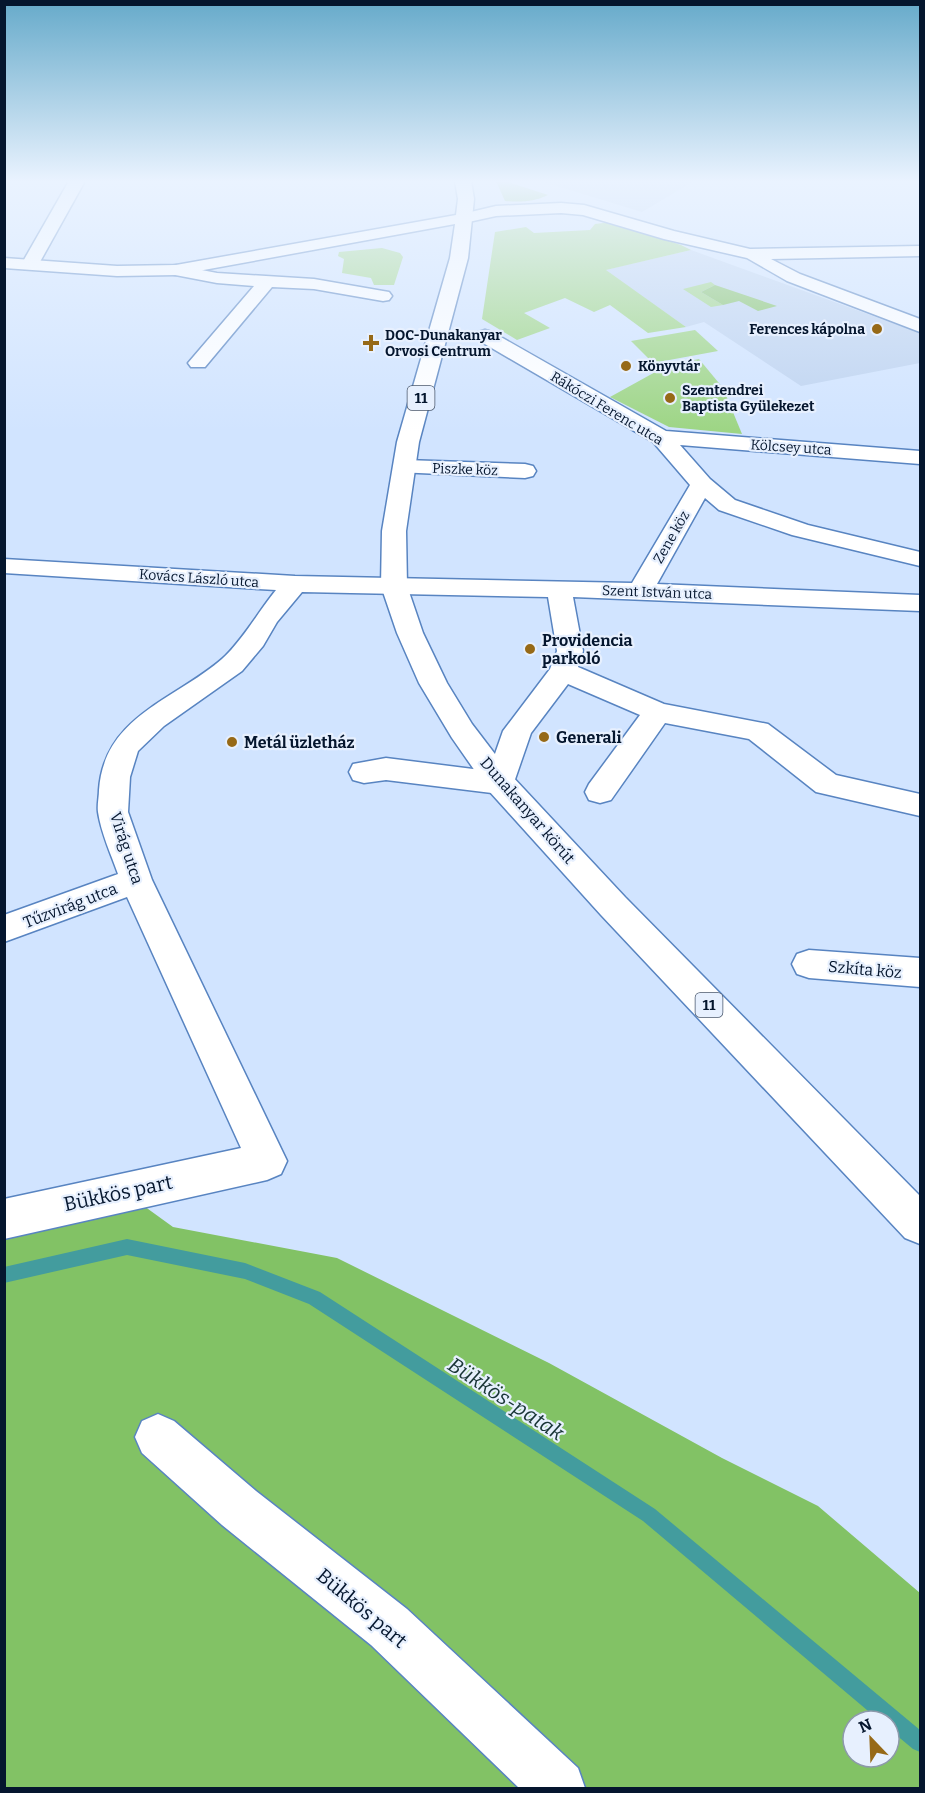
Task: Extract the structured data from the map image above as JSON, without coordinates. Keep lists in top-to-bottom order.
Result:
{
  "streets": {
    "street": [
      "11",
      "Rákóczi Ferenc utca",
      "Kölcsey utca",
      "Piszke köz",
      "Zene köz",
      "Kovács László utca",
      "Szent István utca",
      "Dunakanyar körút",
      "Virág utca",
      "Tűzvirág utca",
      "Szkíta köz",
      "Bükkös part"
    ]
  },
  "crossings": [
    ["Rákóczi Ferenc utca", "Kölcsey utca"],
    ["Rákóczi Ferenc utca", "Zene köz"],
    ["Piszke köz", "Dunakanyar körút"],
    ["Zene köz", "Szent István utca"],
    ["Kovács László utca", "Szent István utca"],
    ["Kovács László utca", "Dunakanyar körút"],
    ["Kovács László utca", "Virág utca"],
    ["Szent István utca", "Dunakanyar körút"],
    ["Virág utca", "Tűzvirág utca"],
    ["Virág utca", "Bükkös part"]
  ],
  "water": ["Bükkös-patak"],
  "places": {
    "other": [
      "Ferences kápolna",
      "Könyvtár",
      "Szentendrei Baptista Gyülekezet",
      "Providencia parkoló",
      "Generali",
      "Metál üzletház"
    ],
    "health": ["DOC-Dunakanyar Orvosi Centrum"]
  },
  "north": "top left"
}
